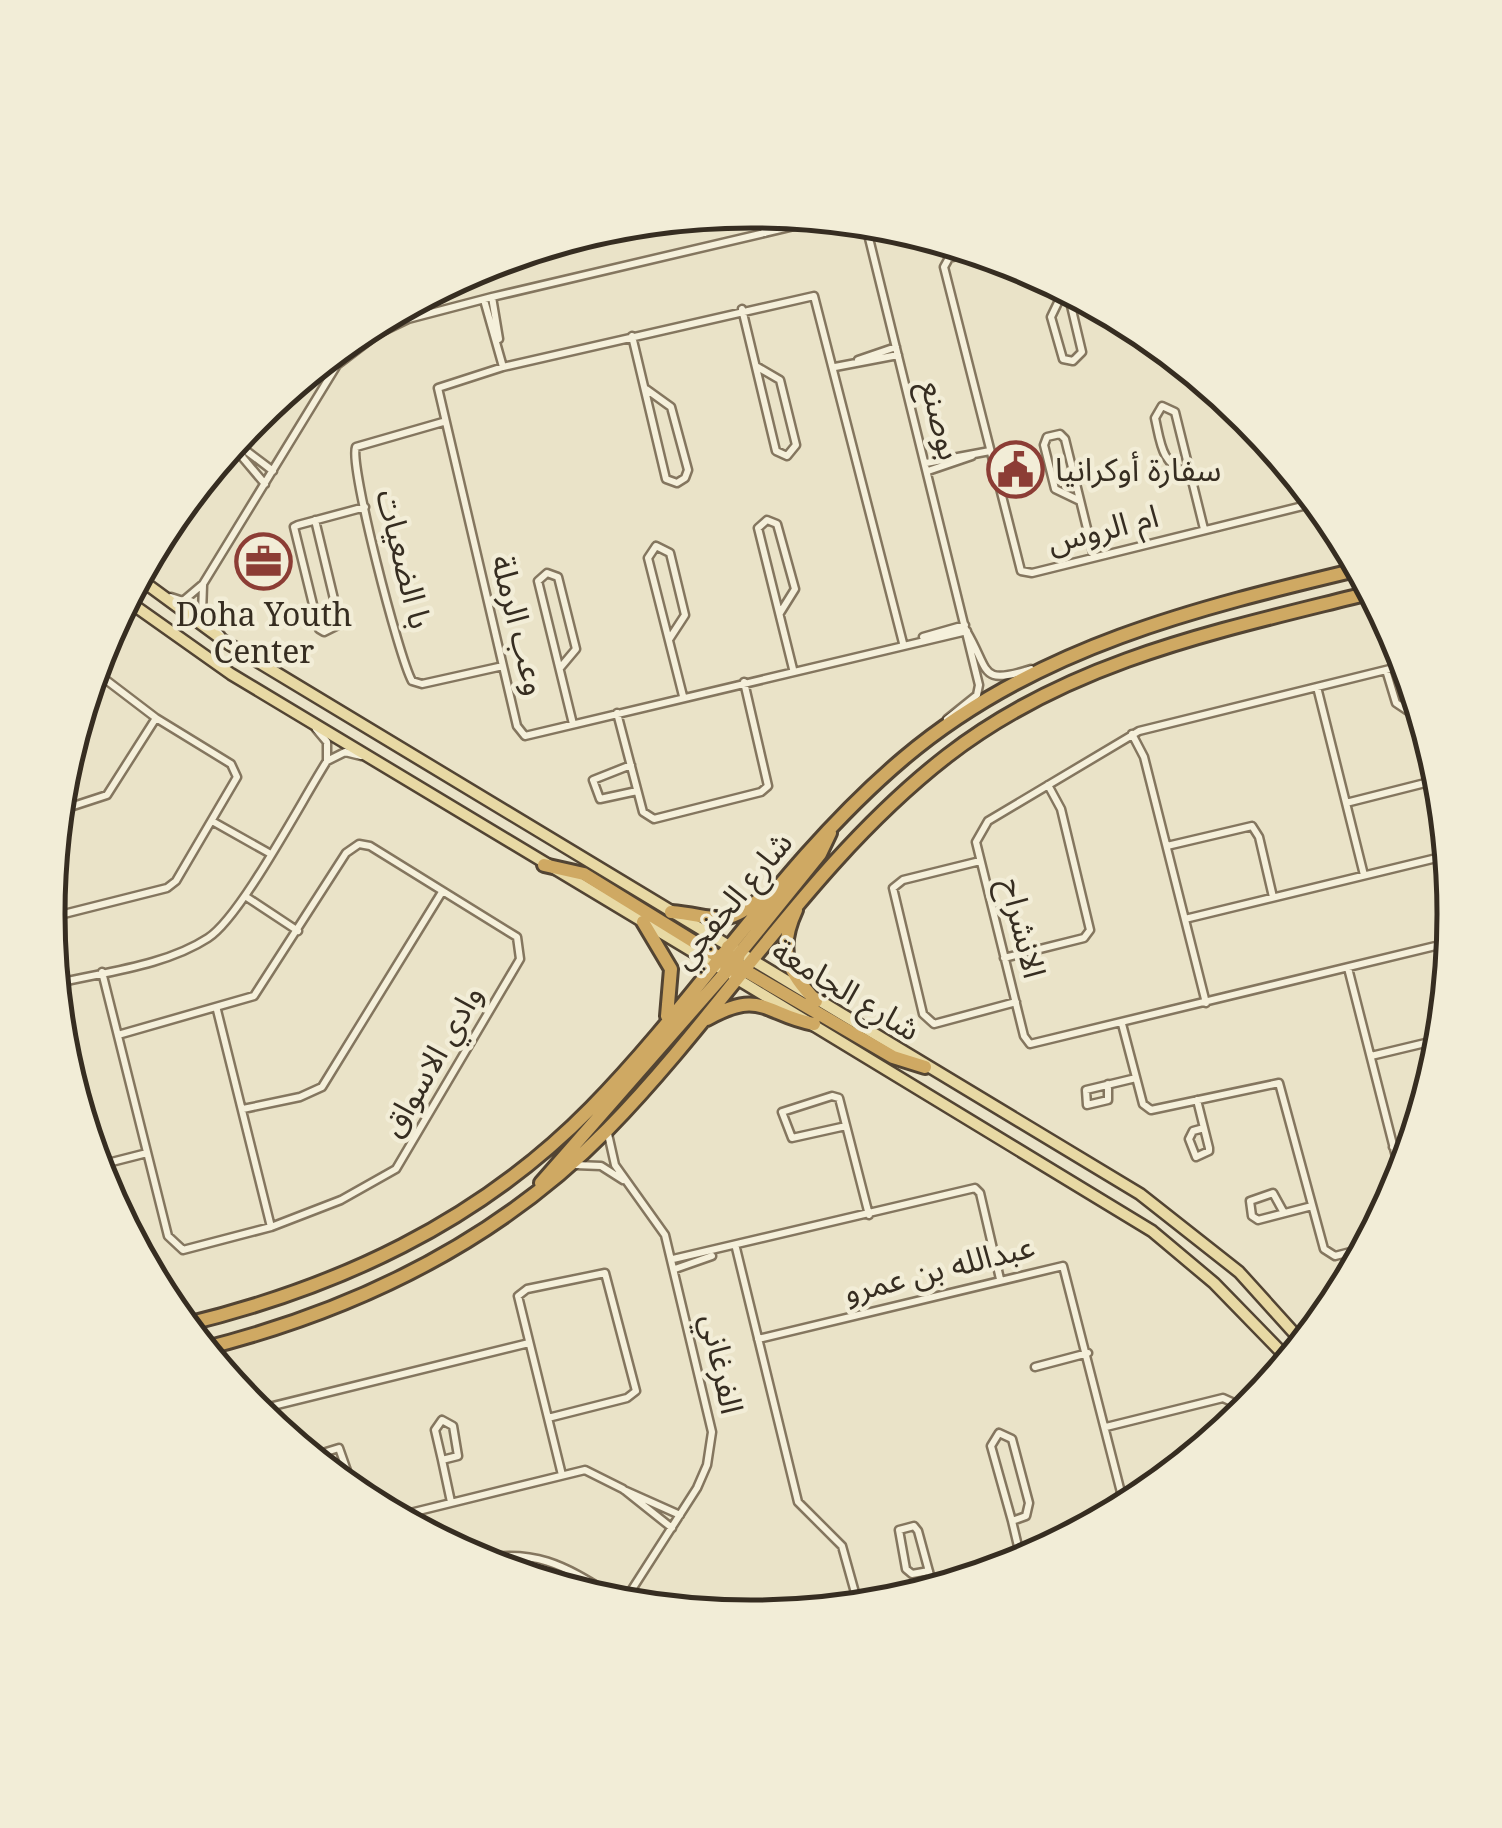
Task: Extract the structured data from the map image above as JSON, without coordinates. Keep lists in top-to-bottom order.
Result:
{
  "streets": {
    "highway": ["شارع الخفجي"],
    "main road": ["شارع الجامعة"],
    "street": [
      "بوصنع",
      "ام الروس",
      "با الضعيات",
      "وعب الرملة",
      "الانشراح",
      "وادي الاسواق",
      "عبدالله بن عمرو",
      "الفرغاني"
    ]
  },
  "crossings": [
    ["بوصنع", "وعب الرملة"],
    ["بوصنع", "شارع الخفجي"],
    ["با الضعيات", "وعب الرملة"],
    ["شارع الخفجي", "شارع الجامعة"],
    ["شارع الخفجي", "الفرغاني"]
  ],
  "places": {
    "public building": ["سفارة أوكرانيا"],
    "office": ["Doha Youth Center"]
  }
}
